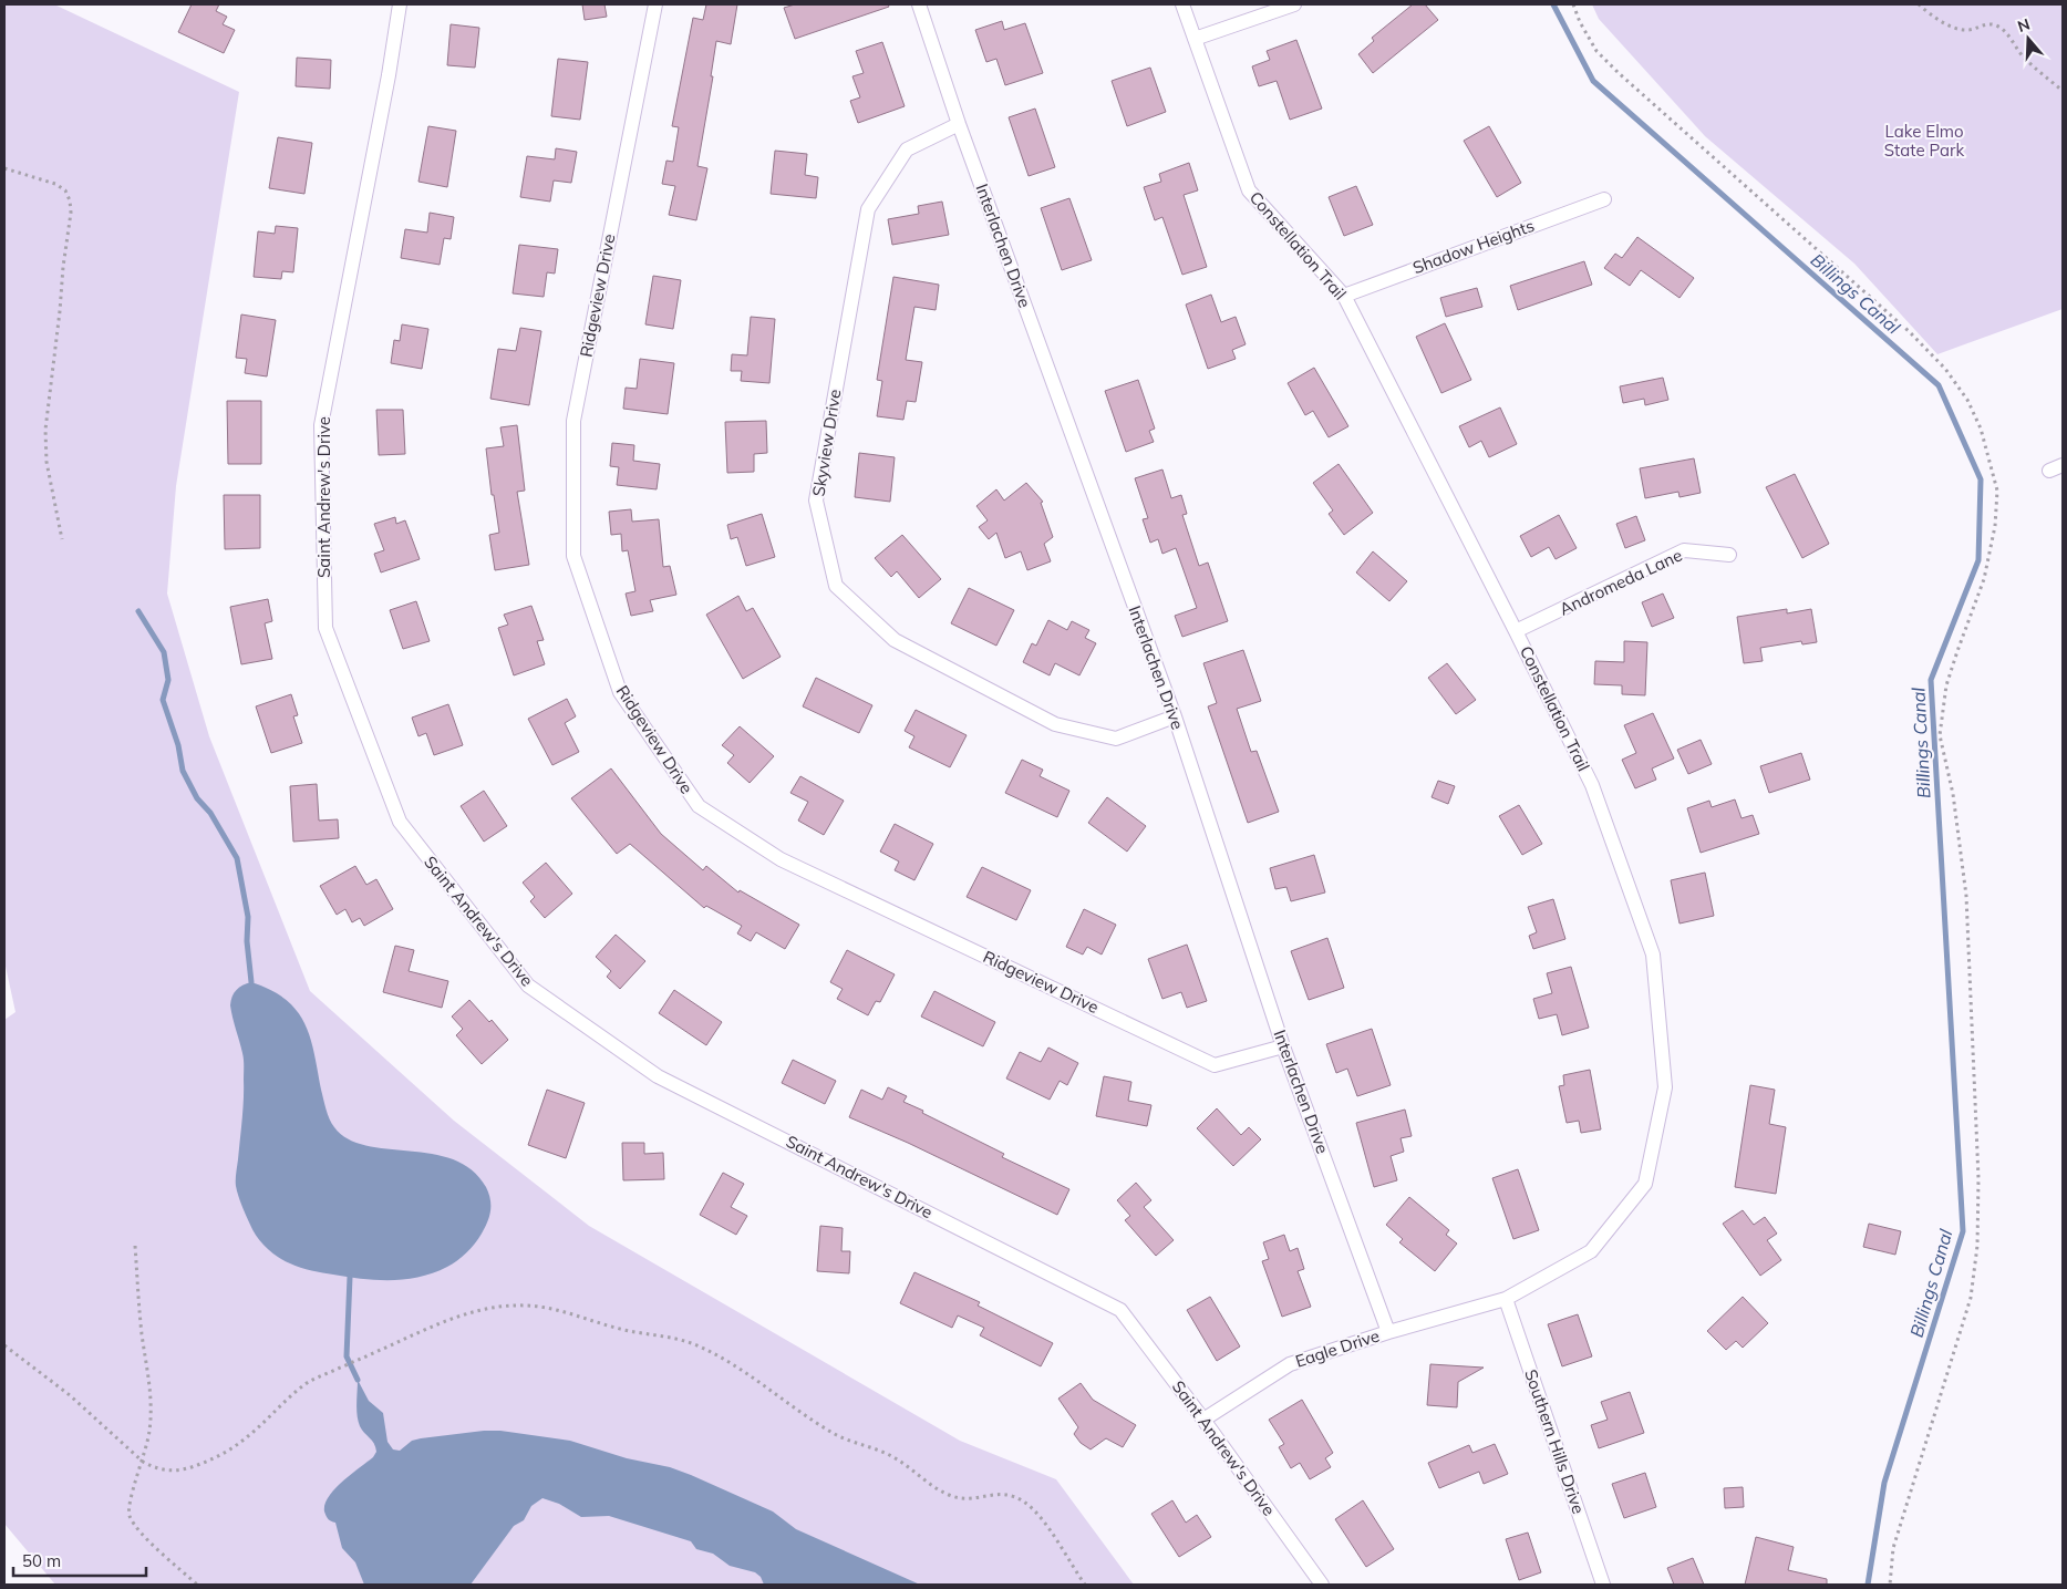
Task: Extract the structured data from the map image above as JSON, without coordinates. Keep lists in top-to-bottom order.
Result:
{
  "streets": {
    "street": [
      "Interlachen Drive",
      "Constellation Trail",
      "Shadow Heights",
      "Ridgeview Drive",
      "Skyview Drive",
      "Saint Andrew's Drive",
      "Andromeda Lane",
      "Eagle Drive",
      "Southern Hills Drive"
    ]
  },
  "crossings": [
    ["Interlachen Drive", "Constellation Trail"],
    ["Interlachen Drive", "Ridgeview Drive"],
    ["Interlachen Drive", "Skyview Drive"],
    ["Interlachen Drive", "Eagle Drive"],
    ["Constellation Trail", "Shadow Heights"],
    ["Constellation Trail", "Andromeda Lane"],
    ["Constellation Trail", "Eagle Drive"],
    ["Constellation Trail", "Southern Hills Drive"],
    ["Saint Andrew's Drive", "Eagle Drive"]
  ],
  "water": ["Billings Canal"],
  "parks": ["Lake Elmo State Park"],
  "scale_bar": "50 m",
  "north": "top"
}
